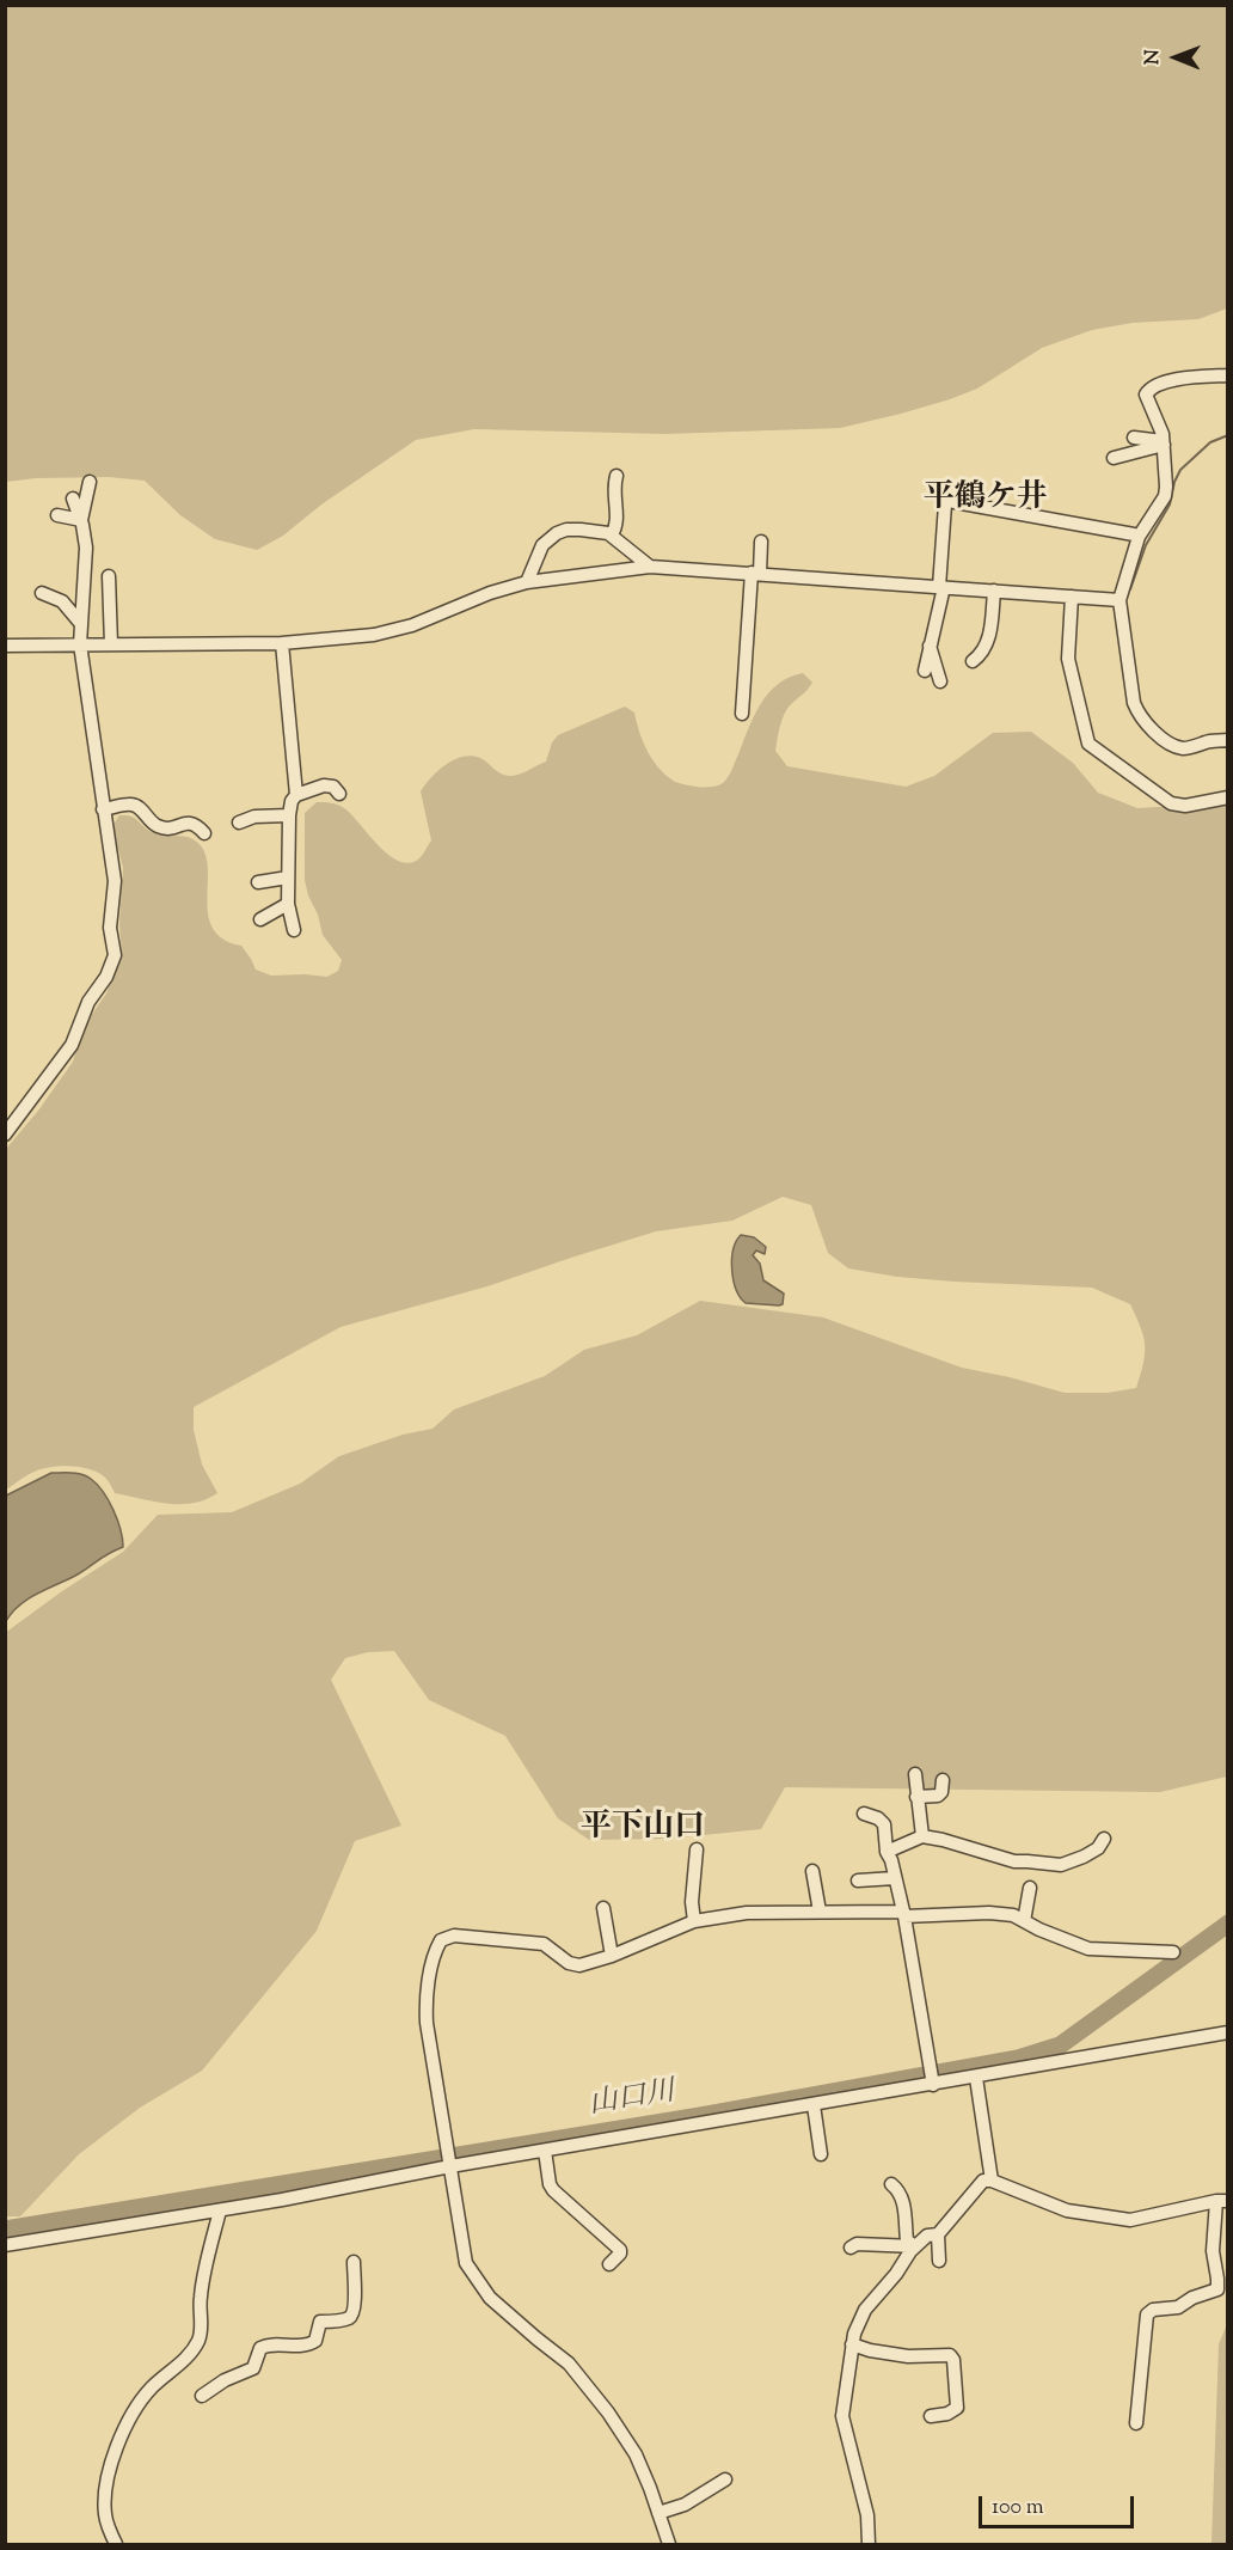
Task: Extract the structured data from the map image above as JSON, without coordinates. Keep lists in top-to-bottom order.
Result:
{
  "districts": ["平鶴ケ井", "平下山口"],
  "water": ["山口川"],
  "scale_bar": "100 m",
  "north": "left"
}
